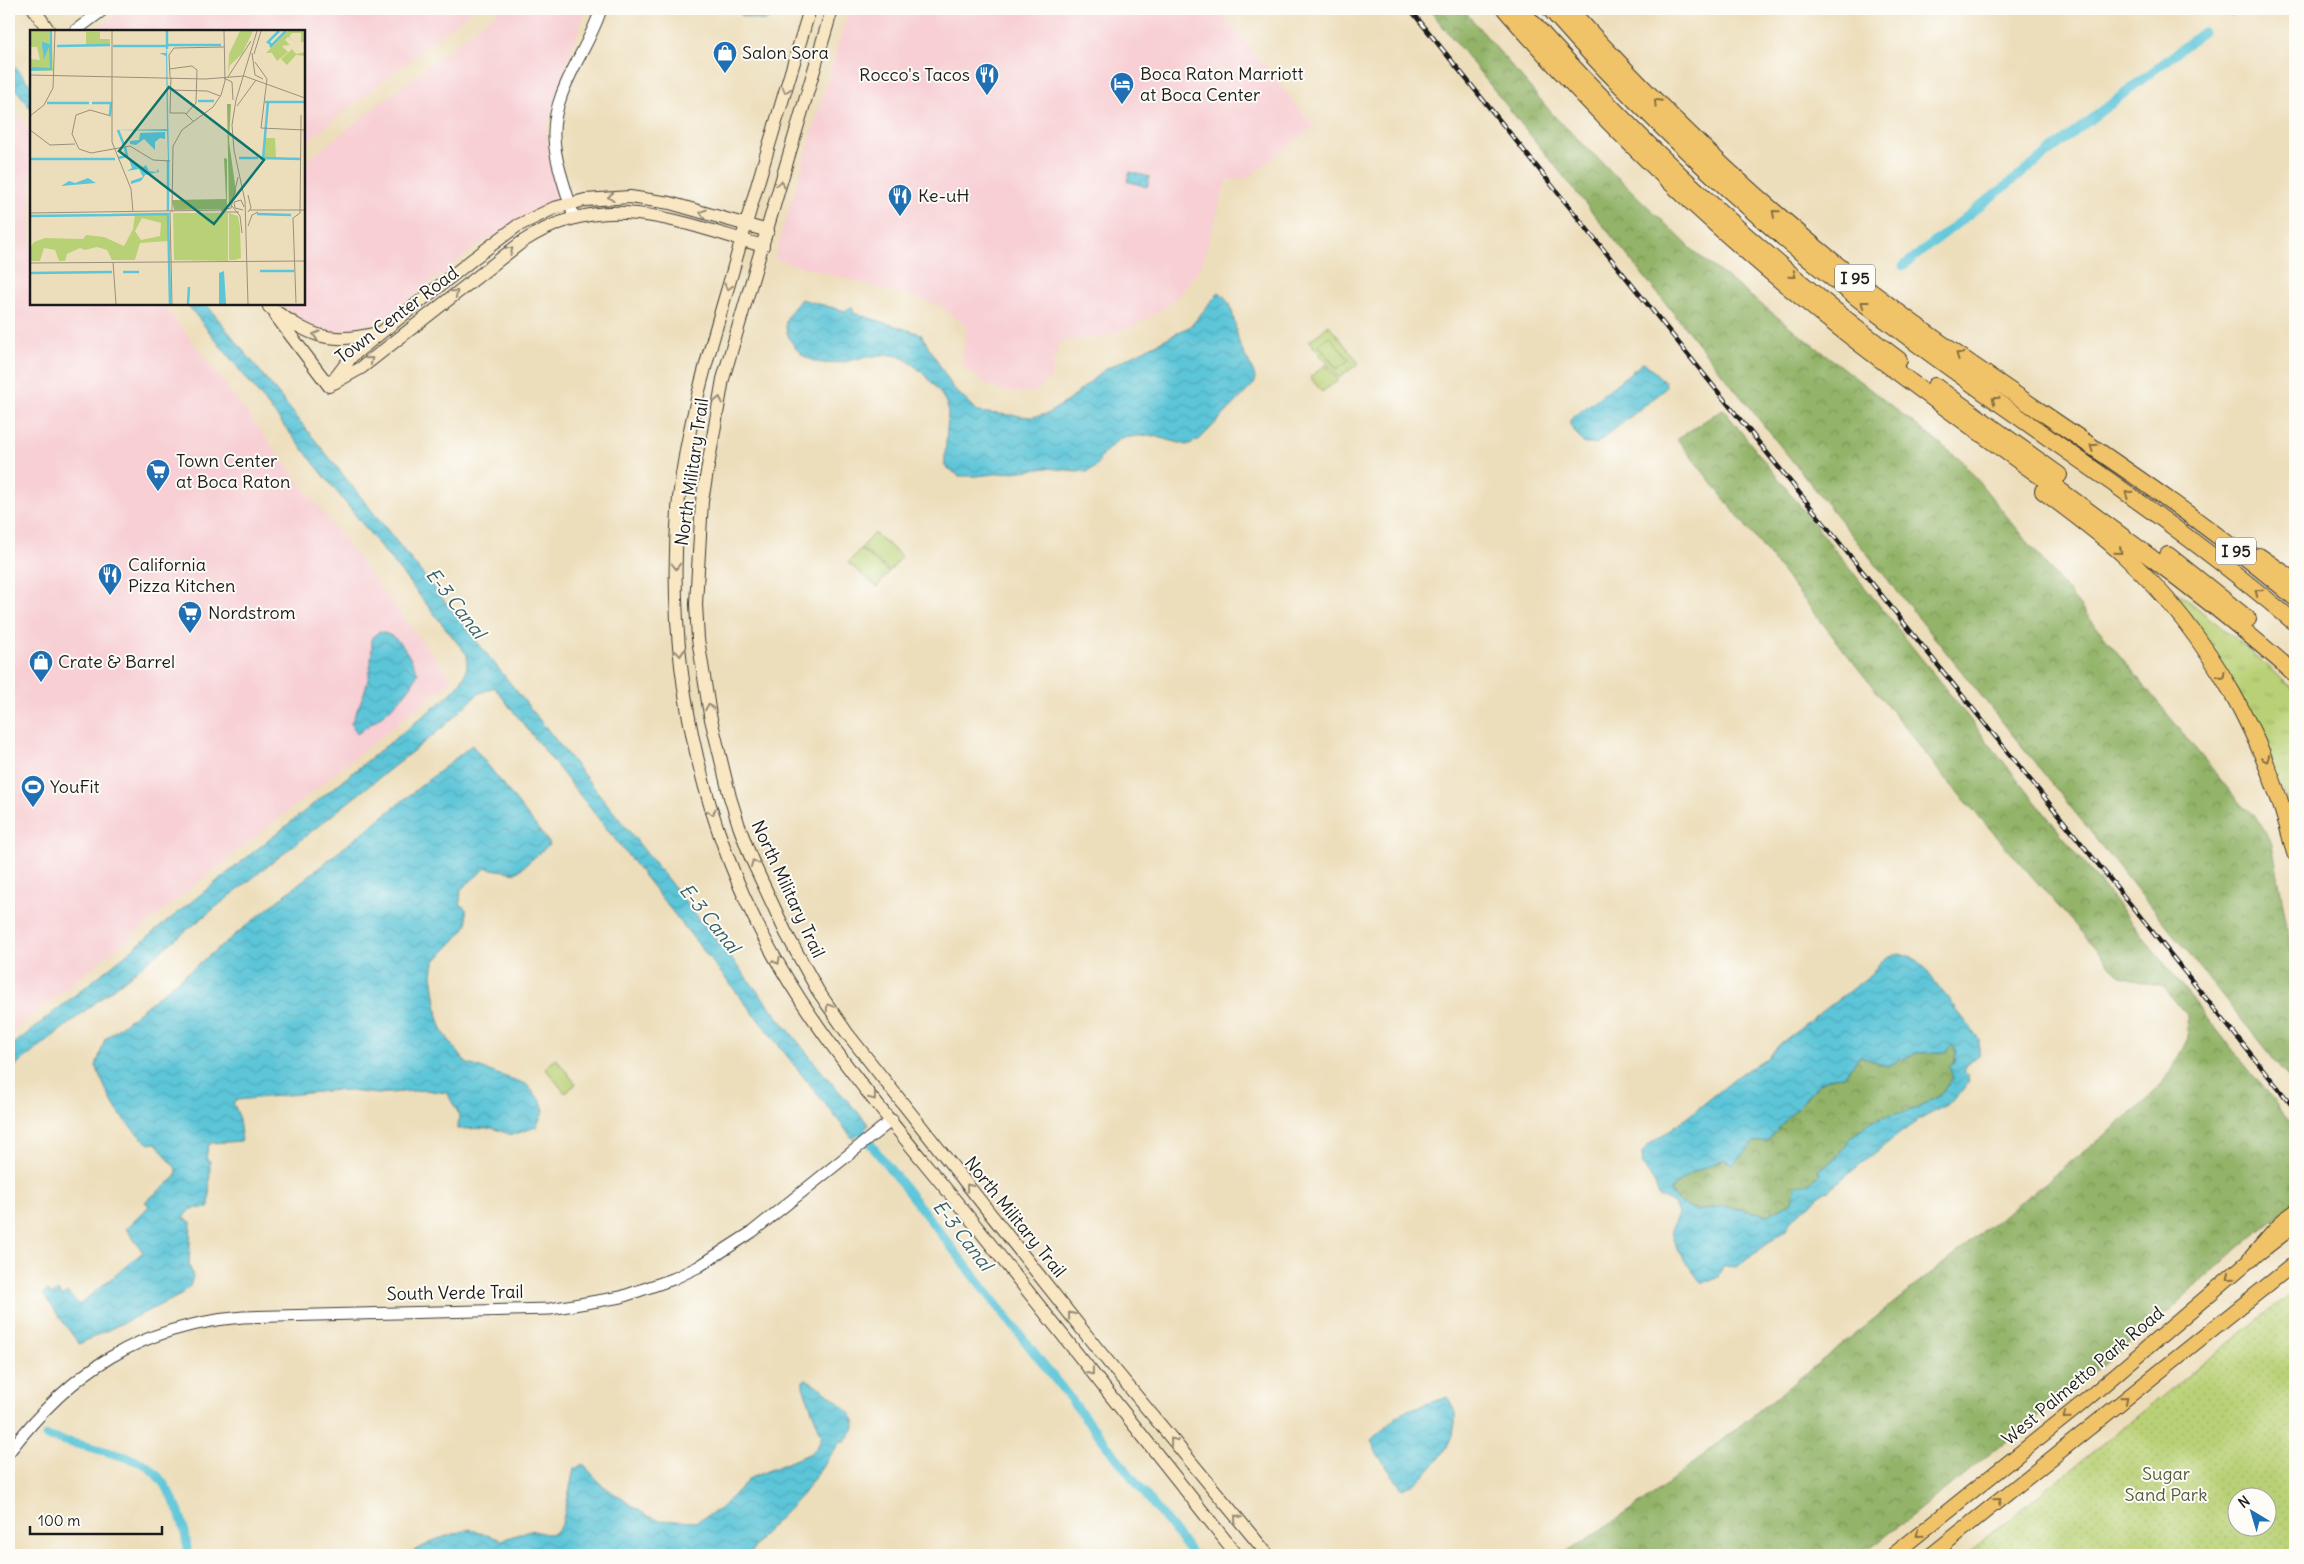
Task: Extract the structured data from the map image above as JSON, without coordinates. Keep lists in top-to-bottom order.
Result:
{
  "streets": {
    "highway": ["I 95"],
    "main road": ["Town Center Road", "North Military Trail", "West Palmetto Park Road"],
    "street": ["South Verde Trail"]
  },
  "crossings": [
    ["Town Center Road", "North Military Trail"],
    ["North Military Trail", "South Verde Trail"]
  ],
  "water": ["E-3 Canal"],
  "parks": ["Sugar Sand Park"],
  "places": {
    "shop": ["Salon Sora", "Crate & Barrel"],
    "restaurant": ["Rocco's Tacos", "Ke-uH", "California Pizza Kitchen"],
    "hotel": ["Boca Raton Marriott at Boca Center"],
    "supermarket": ["Town Center at Boca Raton", "Nordstrom"],
    "sports": ["YouFit"]
  },
  "scale_bar": "100 m",
  "north": "top left"
}
